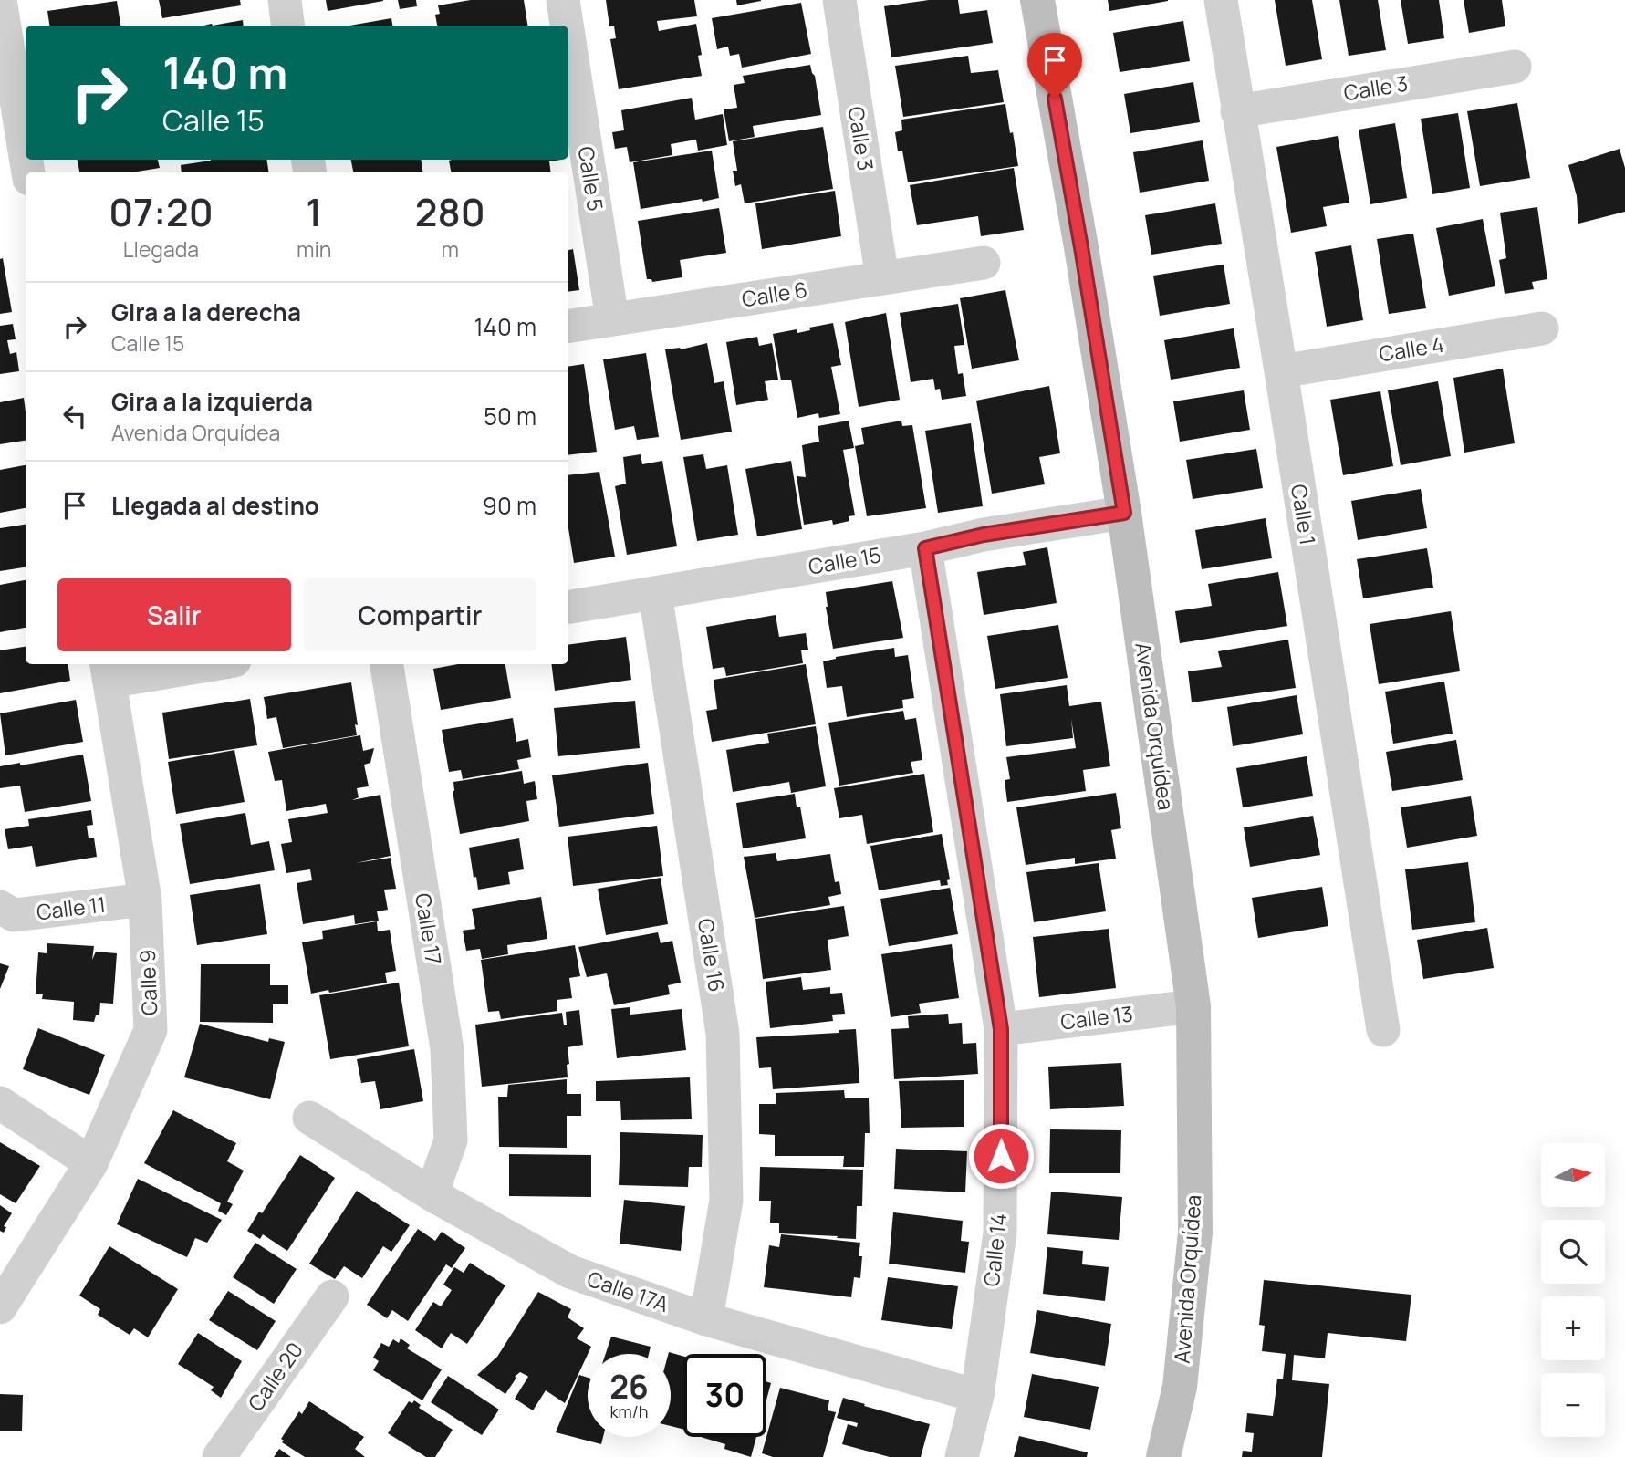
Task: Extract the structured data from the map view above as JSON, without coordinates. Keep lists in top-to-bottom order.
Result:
{
  "streets": {
    "street": [
      "Calle 3",
      "Calle 5",
      "Calle 6",
      "Calle 4",
      "Calle 1",
      "Calle 15",
      "Avenida Orquídea",
      "Calle 11",
      "Calle 17",
      "Calle 16",
      "Calle 9",
      "Calle 13",
      "Calle 14",
      "Calle 17A",
      "Calle 20"
    ]
  },
  "crossings": [
    ["Calle 3", "Calle 6"],
    ["Calle 3", "Calle 1"],
    ["Calle 5", "Calle 6"],
    ["Calle 4", "Calle 1"],
    ["Calle 15", "Avenida Orquídea"],
    ["Calle 15", "Calle 16"],
    ["Calle 15", "Calle 14"],
    ["Avenida Orquídea", "Calle 13"],
    ["Calle 11", "Calle 9"],
    ["Calle 17", "Calle 17A"],
    ["Calle 16", "Calle 17A"],
    ["Calle 13", "Calle 14"],
    ["Calle 14", "Calle 17A"]
  ],
  "north": "right",
  "page": {
    "turn": ["140 m", "Calle 15"],
    "eta": [
      "07:20",
      "Llegada",
      "1",
      "min",
      "280",
      "m"
    ],
    "list": [
      {
        "name": "Gira a la derecha",
        "note": "Calle 15",
        "value": "140 m"
      },
      {
        "name": "Gira a la izquierda",
        "note": "Avenida Orquídea",
        "value": "50 m"
      },
      {
        "name": "Llegada al destino",
        "value": "90 m"
      }
    ],
    "buttons": ["Salir", "Compartir"],
    "map_buttons": ["+", "−"],
    "speed": "26 km/h",
    "limit": "30"
  }
}
